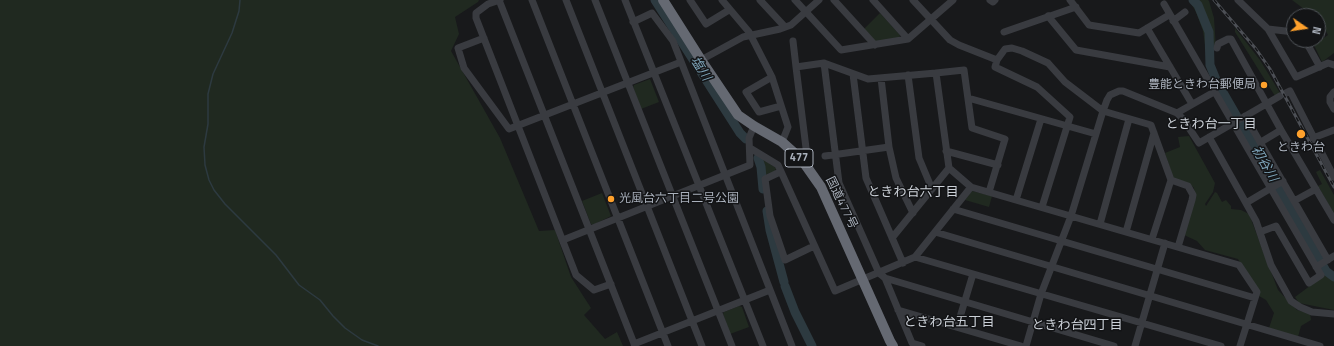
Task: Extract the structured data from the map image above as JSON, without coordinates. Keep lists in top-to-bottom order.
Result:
{
  "streets": {
    "highway": ["477", "国道477号"]
  },
  "districts": [
    "ときわ台一丁目",
    "ときわ台六丁目",
    "ときわ台五丁目",
    "ときわ台四丁目"
  ],
  "water": ["塩川", "初谷川"],
  "places": ["豊能ときわ台郵便局", "ときわ台", "光風台六丁目二号公園"],
  "north": "right"
}
